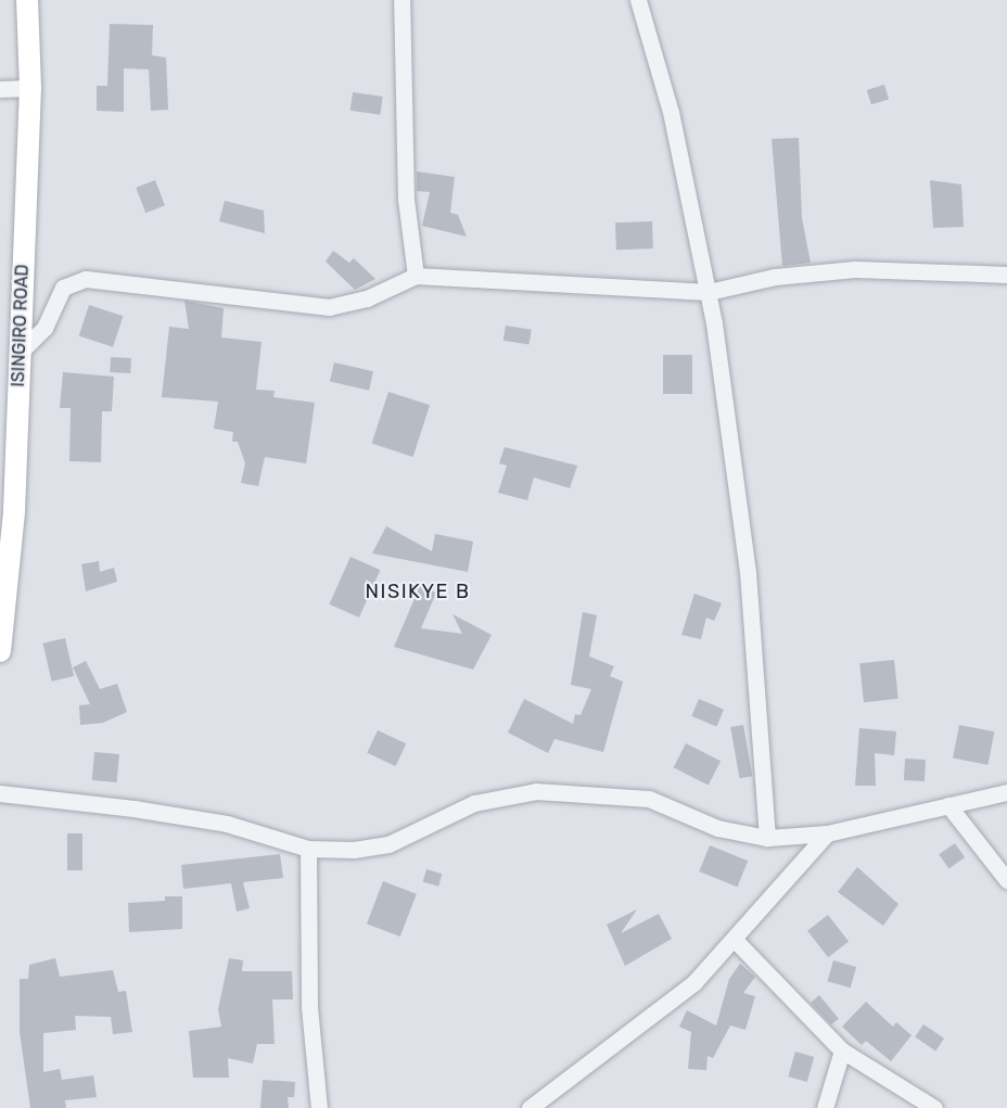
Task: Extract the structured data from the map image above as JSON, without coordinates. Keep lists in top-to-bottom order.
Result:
{
  "streets": {
    "main road": ["ISINGIRO ROAD"]
  },
  "districts": ["NISIKYE B"]
}
